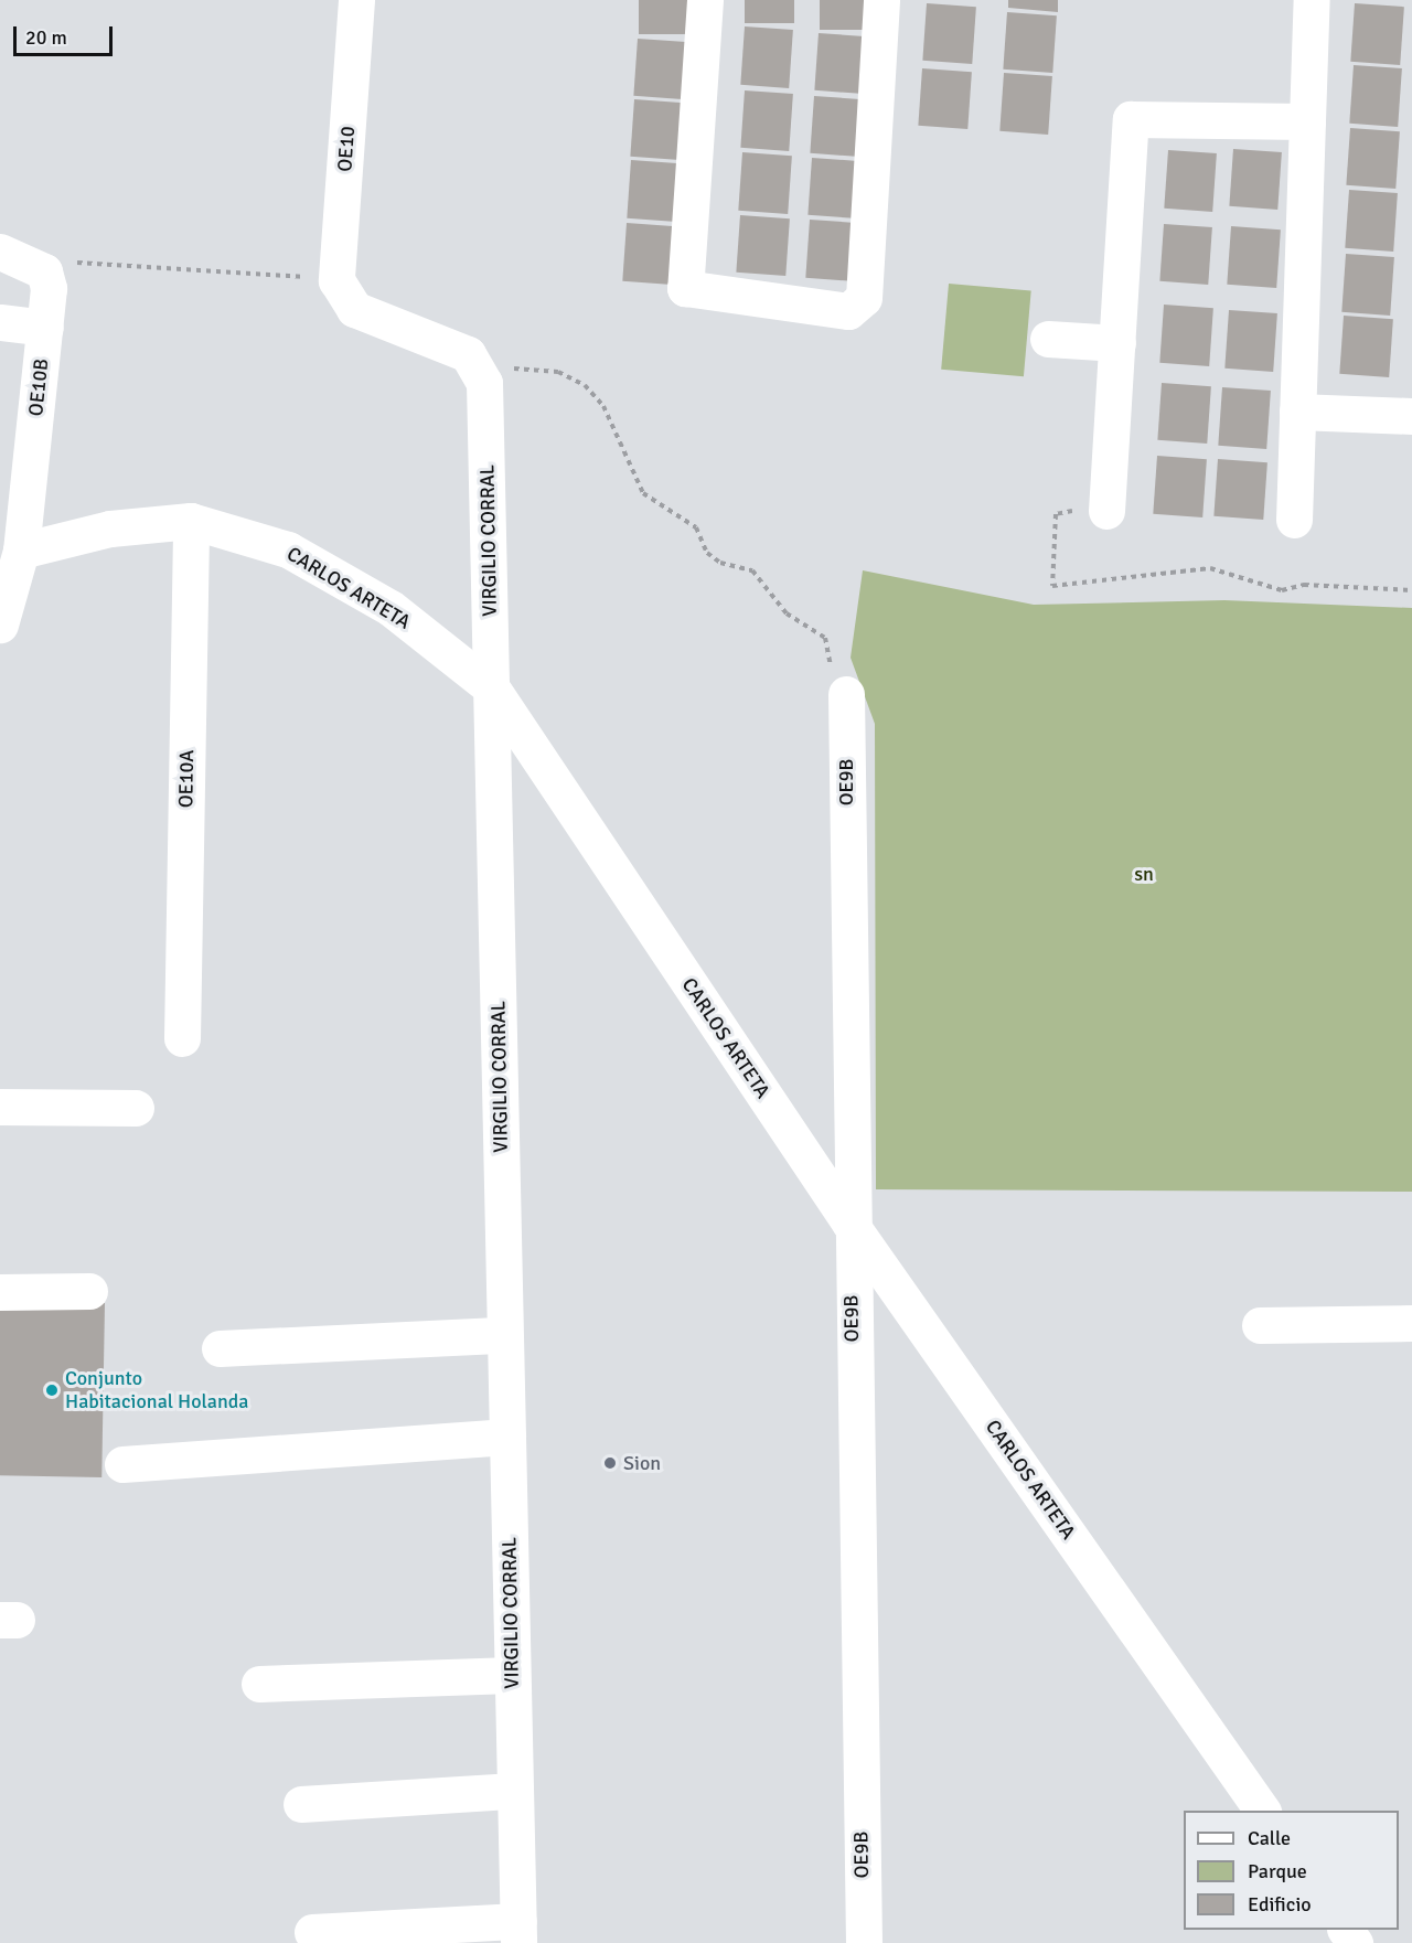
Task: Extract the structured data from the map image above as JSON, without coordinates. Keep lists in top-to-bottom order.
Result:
{
  "streets": {
    "street": [
      "OE10",
      "OE10B",
      "VIRGILIO CORRAL",
      "CARLOS ARTETA",
      "OE10A",
      "OE9B"
    ]
  },
  "crossings": [
    ["OE10B", "CARLOS ARTETA"],
    ["VIRGILIO CORRAL", "CARLOS ARTETA"],
    ["CARLOS ARTETA", "OE10A"],
    ["CARLOS ARTETA", "OE9B"]
  ],
  "parks": ["sn"],
  "places": ["Conjunto Habitacional Holanda", "Sion"],
  "legend": ["Calle", "Parque", "Edificio"],
  "scale_bar": "20 m"
}
